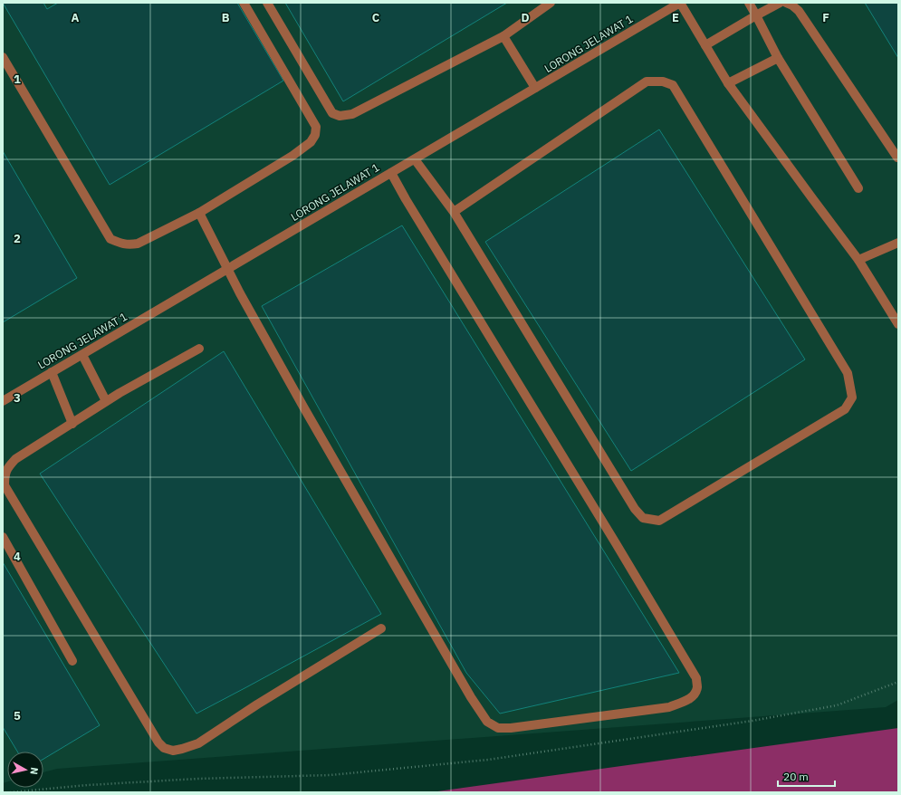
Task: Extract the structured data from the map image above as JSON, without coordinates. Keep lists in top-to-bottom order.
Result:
{
  "streets": {
    "street": ["LORONG JELAWAT 1"]
  },
  "scale_bar": "20 m",
  "north": "right",
  "grid": {
    "columns": [
      "A",
      "B",
      "C",
      "D",
      "E",
      "F"
    ],
    "rows": [
      "1",
      "2",
      "3",
      "4",
      "5"
    ]
  }
}
